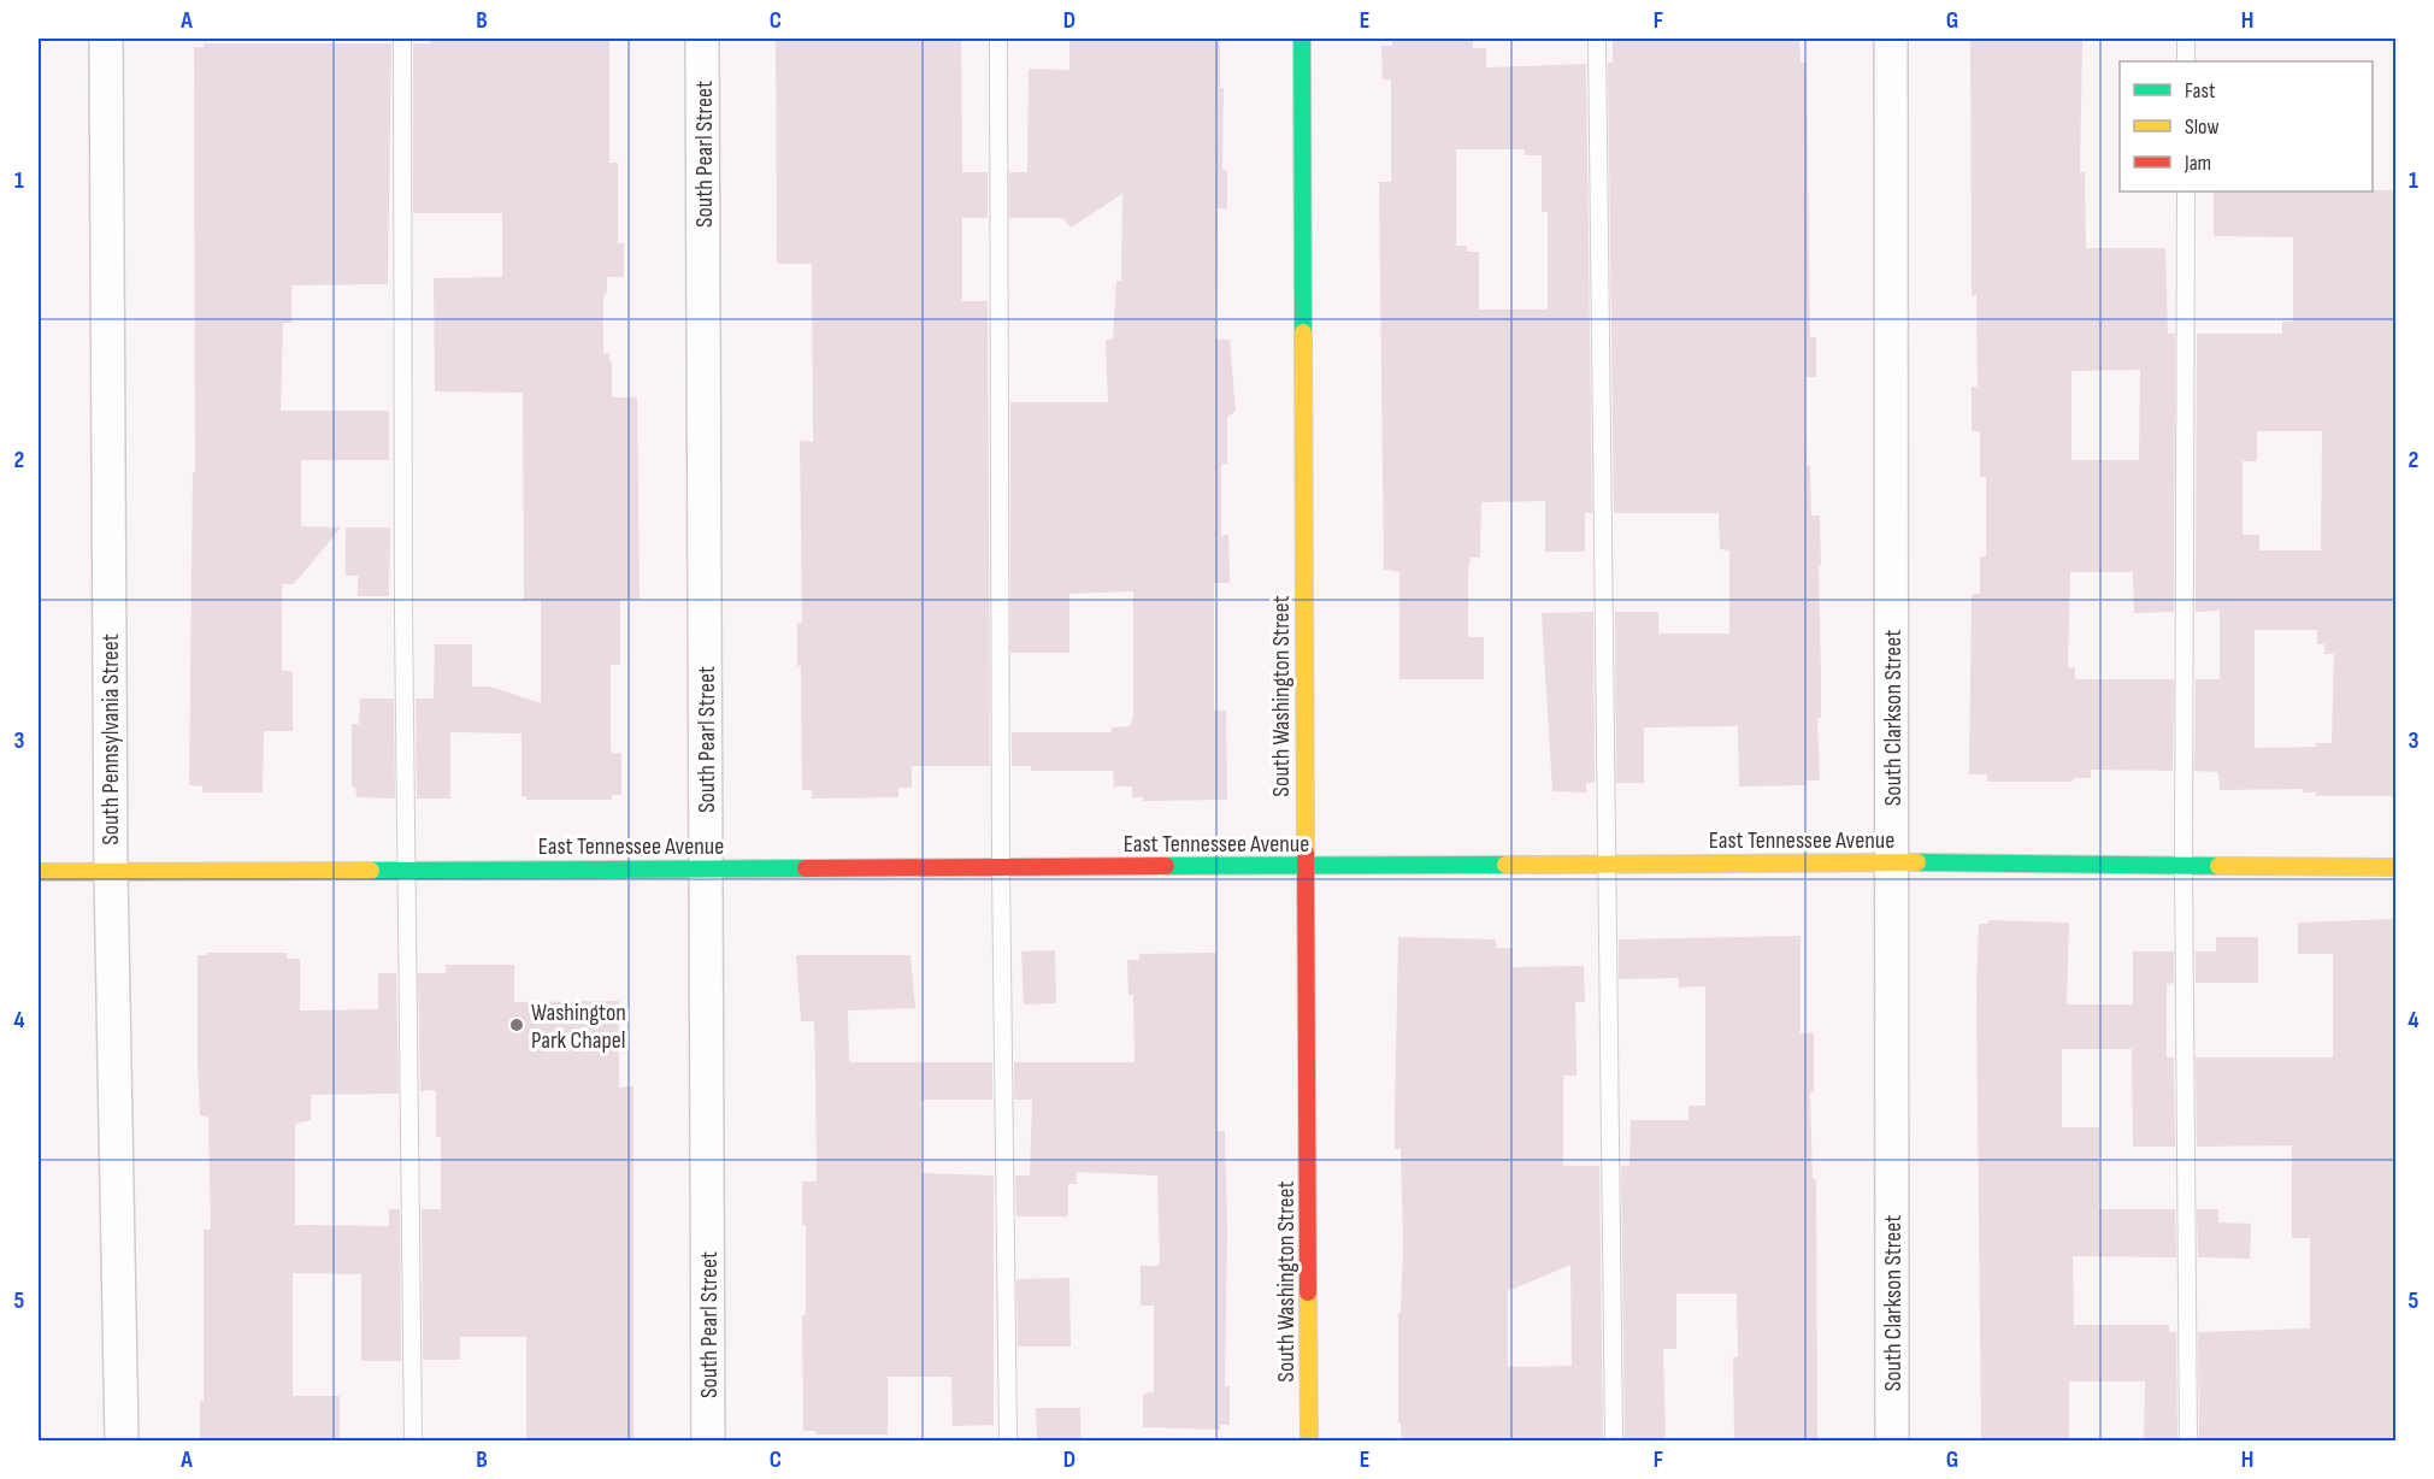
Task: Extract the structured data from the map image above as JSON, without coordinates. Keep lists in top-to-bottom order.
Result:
{
  "streets": {
    "street": [
      "South Pearl Street",
      "South Washington Street",
      "South Clarkson Street",
      "South Pennsylvania Street",
      "East Tennessee Avenue"
    ]
  },
  "crossings": [
    ["South Pearl Street", "East Tennessee Avenue"],
    ["South Washington Street", "East Tennessee Avenue"],
    ["South Clarkson Street", "East Tennessee Avenue"],
    ["South Pennsylvania Street", "East Tennessee Avenue"]
  ],
  "places": ["Washington Park Chapel"],
  "legend": ["Fast", "Slow", "Jam"],
  "grid": {
    "columns": [
      "A",
      "B",
      "C",
      "D",
      "E",
      "F",
      "G",
      "H"
    ],
    "rows": [
      "1",
      "2",
      "3",
      "4",
      "5"
    ]
  }
}
